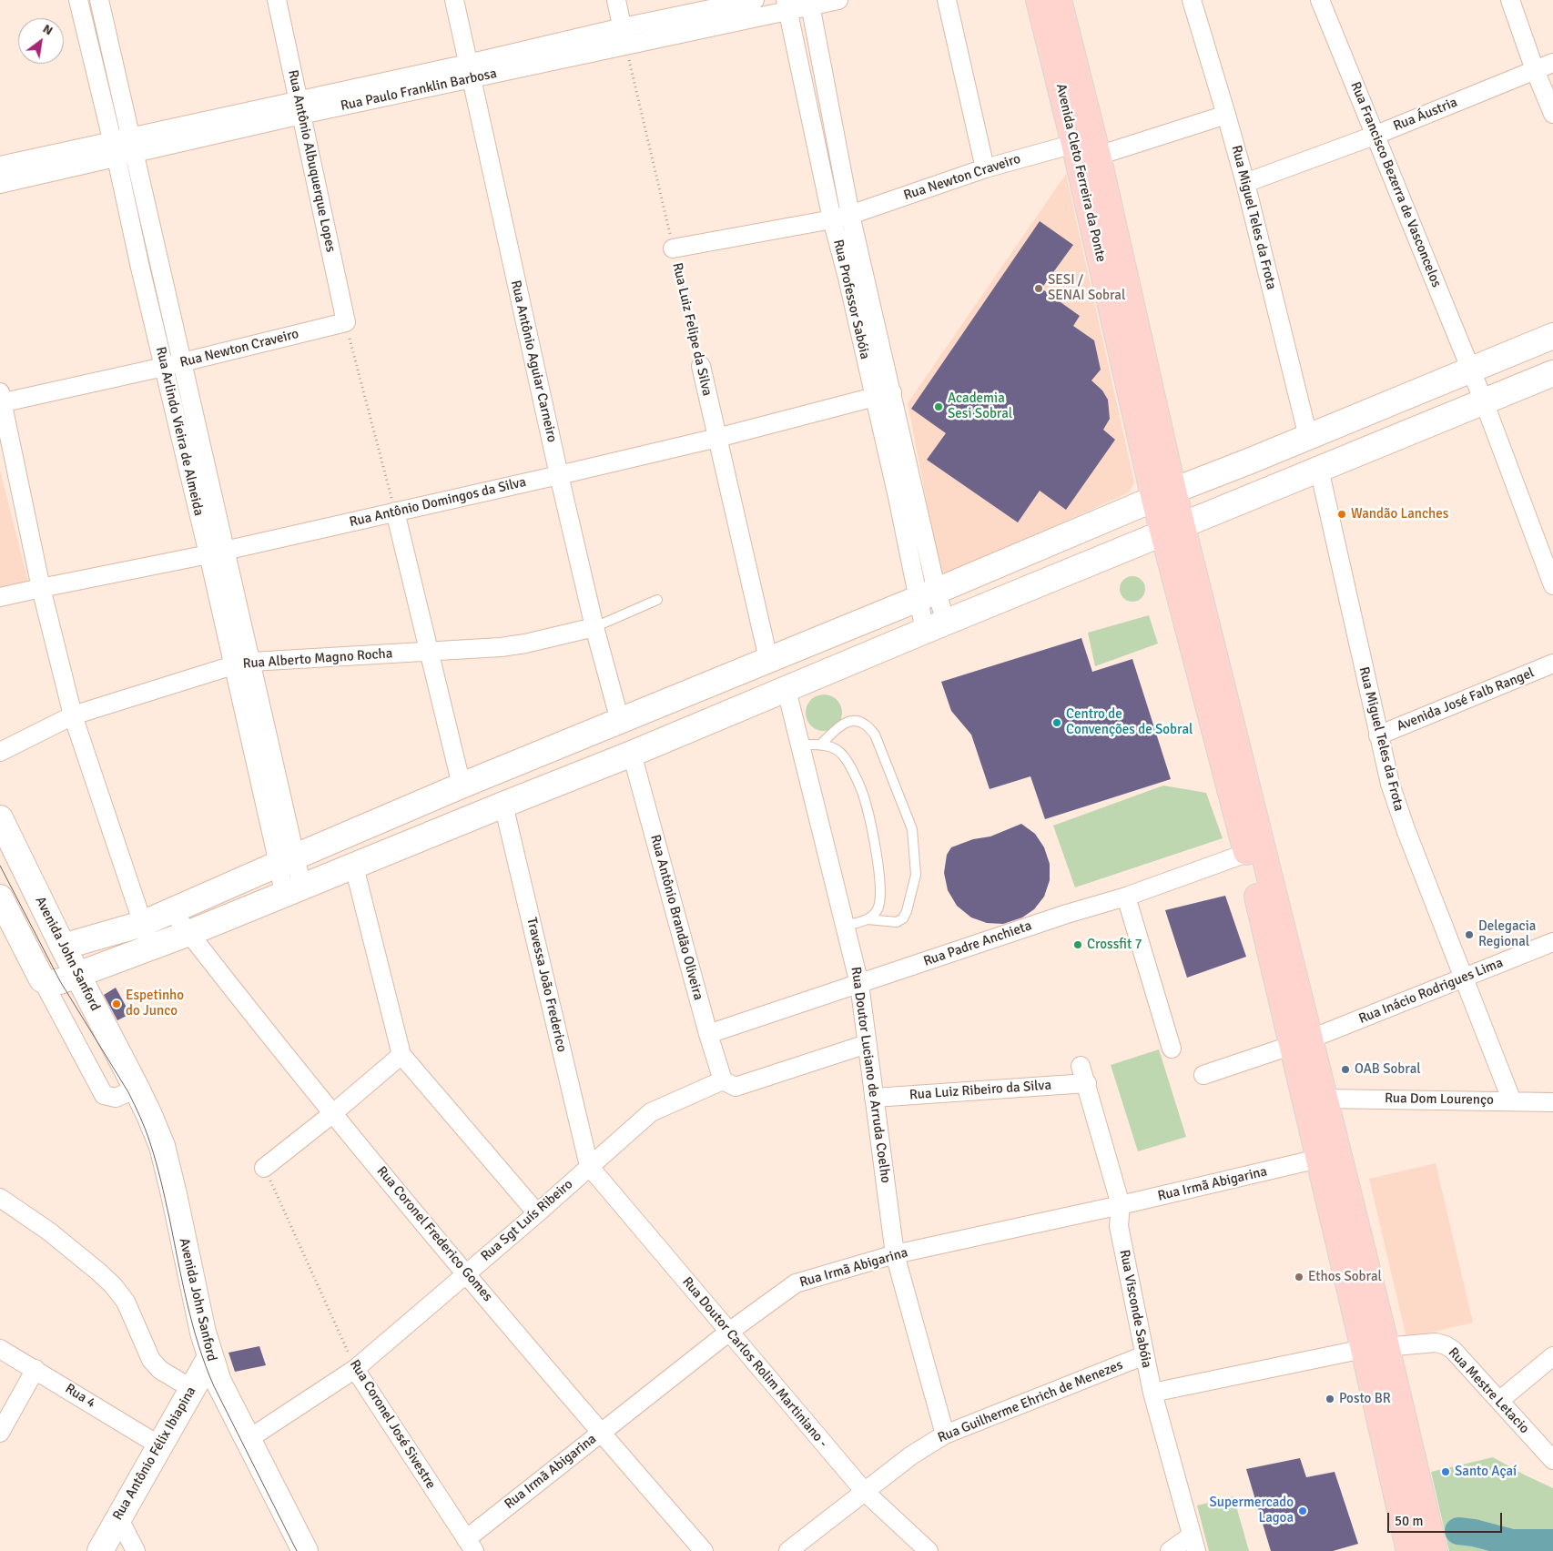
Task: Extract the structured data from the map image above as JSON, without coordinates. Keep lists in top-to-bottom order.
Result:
{
  "streets": {
    "main road": ["Avenida Cleto Ferreira da Ponte", "Avenida John Sanford", "Rua Antônio Félix Ibiapina"],
    "street": [
      "Rua Paulo Franklin Barbosa",
      "Rua Áustria",
      "Rua Antônio Albuquerque Lopes",
      "Rua Newton Craveiro",
      "Rua Francisco Bezerra de Vasconcelos",
      "Rua Miguel Teles da Frota",
      "Rua Professor Sabóia",
      "Rua Luiz Felipe da Silva",
      "Rua Antônio Aguiar Carneiro",
      "Rua Arlindo Vieira de Almeida",
      "Rua Antônio Domingos da Silva",
      "Rua Alberto Magno Rocha",
      "Avenida José Falb Rangel",
      "Rua Antônio Brandão Oliveira",
      "Rua Padre Anchieta",
      "Travessa João Frederico",
      "Rua Inácio Rodrigues Lima",
      "Rua Doutor Luciano de Arruda Coelho",
      "Rua Luiz Ribeiro da Silva",
      "Rua Dom Lourenço",
      "Rua Irmã Abigarina",
      "Rua Sgt Luís Ribeiro",
      "Rua Coronel Frederico Gomes",
      "Rua Visconde Sabóia",
      "Rua Doutor Carlos Rolim Martiniano -",
      "Rua Mestre Letacio",
      "Rua 4",
      "Rua Guilherme Ehrich de Menezes",
      "Rua Coronel José Sivestre"
    ]
  },
  "crossings": [
    ["Rua Paulo Franklin Barbosa", "Rua Antônio Albuquerque Lopes"],
    ["Rua Paulo Franklin Barbosa", "Rua Professor Sabóia"],
    ["Rua Paulo Franklin Barbosa", "Rua Luiz Felipe da Silva"],
    ["Rua Paulo Franklin Barbosa", "Rua Antônio Aguiar Carneiro"],
    ["Rua Paulo Franklin Barbosa", "Rua Arlindo Vieira de Almeida"],
    ["Rua Áustria", "Rua Francisco Bezerra de Vasconcelos"],
    ["Rua Áustria", "Rua Miguel Teles da Frota"],
    ["Rua Antônio Albuquerque Lopes", "Rua Newton Craveiro"],
    ["Avenida Cleto Ferreira da Ponte", "Rua Newton Craveiro"],
    ["Rua Newton Craveiro", "Rua Professor Sabóia"],
    ["Rua Newton Craveiro", "Rua Arlindo Vieira de Almeida"],
    ["Rua Miguel Teles da Frota", "Avenida José Falb Rangel"],
    ["Rua Miguel Teles da Frota", "Rua Inácio Rodrigues Lima"],
    ["Rua Miguel Teles da Frota", "Rua Dom Lourenço"],
    ["Rua Professor Sabóia", "Rua Antônio Domingos da Silva"],
    ["Rua Luiz Felipe da Silva", "Rua Antônio Domingos da Silva"],
    ["Rua Antônio Aguiar Carneiro", "Rua Antônio Domingos da Silva"],
    ["Rua Antônio Aguiar Carneiro", "Rua Alberto Magno Rocha"],
    ["Rua Arlindo Vieira de Almeida", "Rua Antônio Domingos da Silva"],
    ["Rua Arlindo Vieira de Almeida", "Rua Alberto Magno Rocha"],
    ["Rua Antônio Brandão Oliveira", "Rua Padre Anchieta"],
    ["Rua Antônio Brandão Oliveira", "Rua Sgt Luís Ribeiro"],
    ["Rua Padre Anchieta", "Rua Doutor Luciano de Arruda Coelho"],
    ["Avenida John Sanford", "Rua Sgt Luís Ribeiro"],
    ["Avenida John Sanford", "Rua Antônio Félix Ibiapina"],
    ["Travessa João Frederico", "Rua Sgt Luís Ribeiro"],
    ["Travessa João Frederico", "Rua Doutor Carlos Rolim Martiniano -"],
    ["Rua Doutor Luciano de Arruda Coelho", "Rua Luiz Ribeiro da Silva"],
    ["Rua Doutor Luciano de Arruda Coelho", "Rua Irmã Abigarina"],
    ["Rua Doutor Luciano de Arruda Coelho", "Rua Guilherme Ehrich de Menezes"],
    ["Rua Luiz Ribeiro da Silva", "Rua Visconde Sabóia"],
    ["Rua Irmã Abigarina", "Rua Coronel Frederico Gomes"],
    ["Rua Irmã Abigarina", "Rua Visconde Sabóia"],
    ["Rua Irmã Abigarina", "Rua Doutor Carlos Rolim Martiniano -"],
    ["Rua Irmã Abigarina", "Rua Coronel José Sivestre"],
    ["Rua Sgt Luís Ribeiro", "Rua Coronel Frederico Gomes"],
    ["Rua Sgt Luís Ribeiro", "Rua Doutor Carlos Rolim Martiniano -"],
    ["Rua Sgt Luís Ribeiro", "Rua Coronel José Sivestre"],
    ["Rua Visconde Sabóia", "Rua Guilherme Ehrich de Menezes"],
    ["Rua Doutor Carlos Rolim Martiniano -", "Rua Guilherme Ehrich de Menezes"],
    ["Rua 4", "Rua Antônio Félix Ibiapina"]
  ],
  "places": [
    "SESI / SENAI Sobral",
    "Academia Sesi Sobral",
    "Wandão Lanches",
    "Centro de Convenções de Sobral",
    "Delegacia Regional",
    "Crossfit 7",
    "Espetinho do Junco",
    "OAB Sobral",
    "Ethos Sobral",
    "Posto BR",
    "Santo Açaí",
    "Supermercado Lagoa"
  ],
  "scale_bar": "50 m",
  "north": "top right"
}
